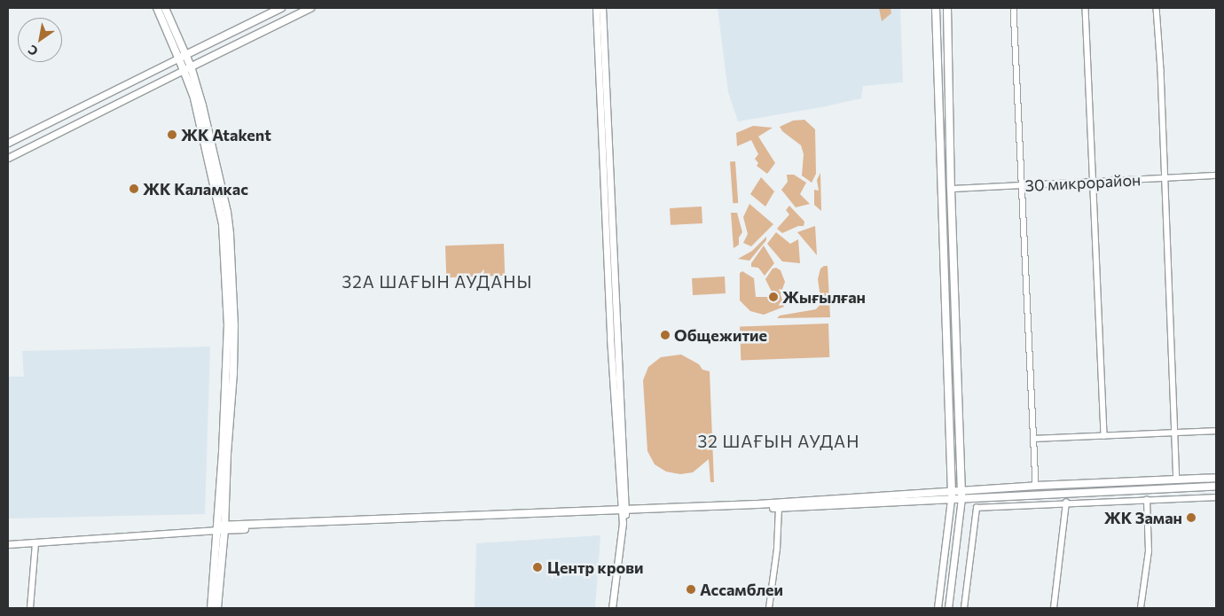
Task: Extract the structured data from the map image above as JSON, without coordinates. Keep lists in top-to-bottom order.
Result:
{
  "streets": {
    "street": ["30 микрорайон"]
  },
  "districts": ["32А ШАҒЫН АУДАНЫ", "32 ШАҒЫН АУДАН"],
  "places": [
    "ЖК Atakent",
    "ЖК Каламкас",
    "Жығылған",
    "Общежитие",
    "ЖК Заман",
    "Центр крови",
    "Ассамблеи"
  ],
  "north": "bottom left"
}
